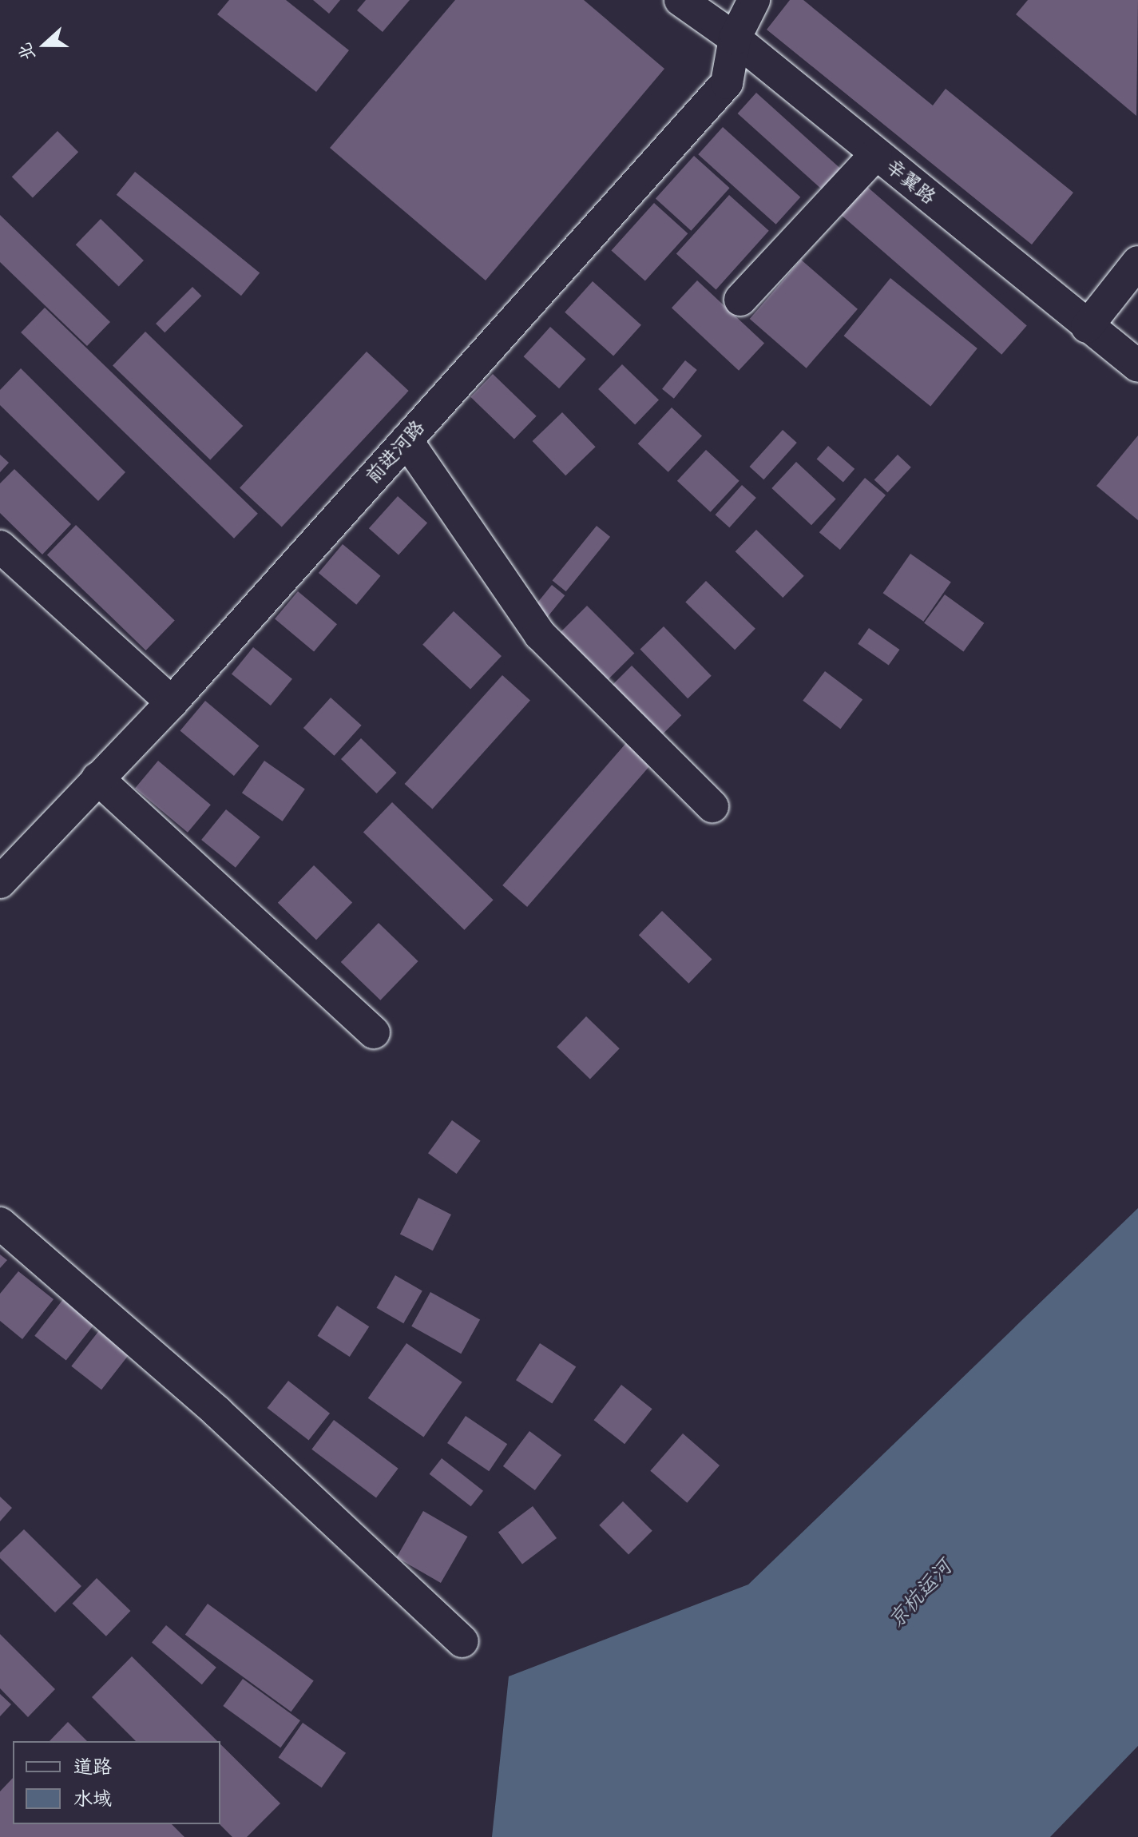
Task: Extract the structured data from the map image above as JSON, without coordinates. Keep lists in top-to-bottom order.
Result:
{
  "streets": {
    "street": ["辛翼路", "前进河路"]
  },
  "crossings": [
    ["辛翼路", "前进河路"]
  ],
  "water": ["京杭运河"],
  "legend": ["道路", "水域"],
  "north": "left"
}
